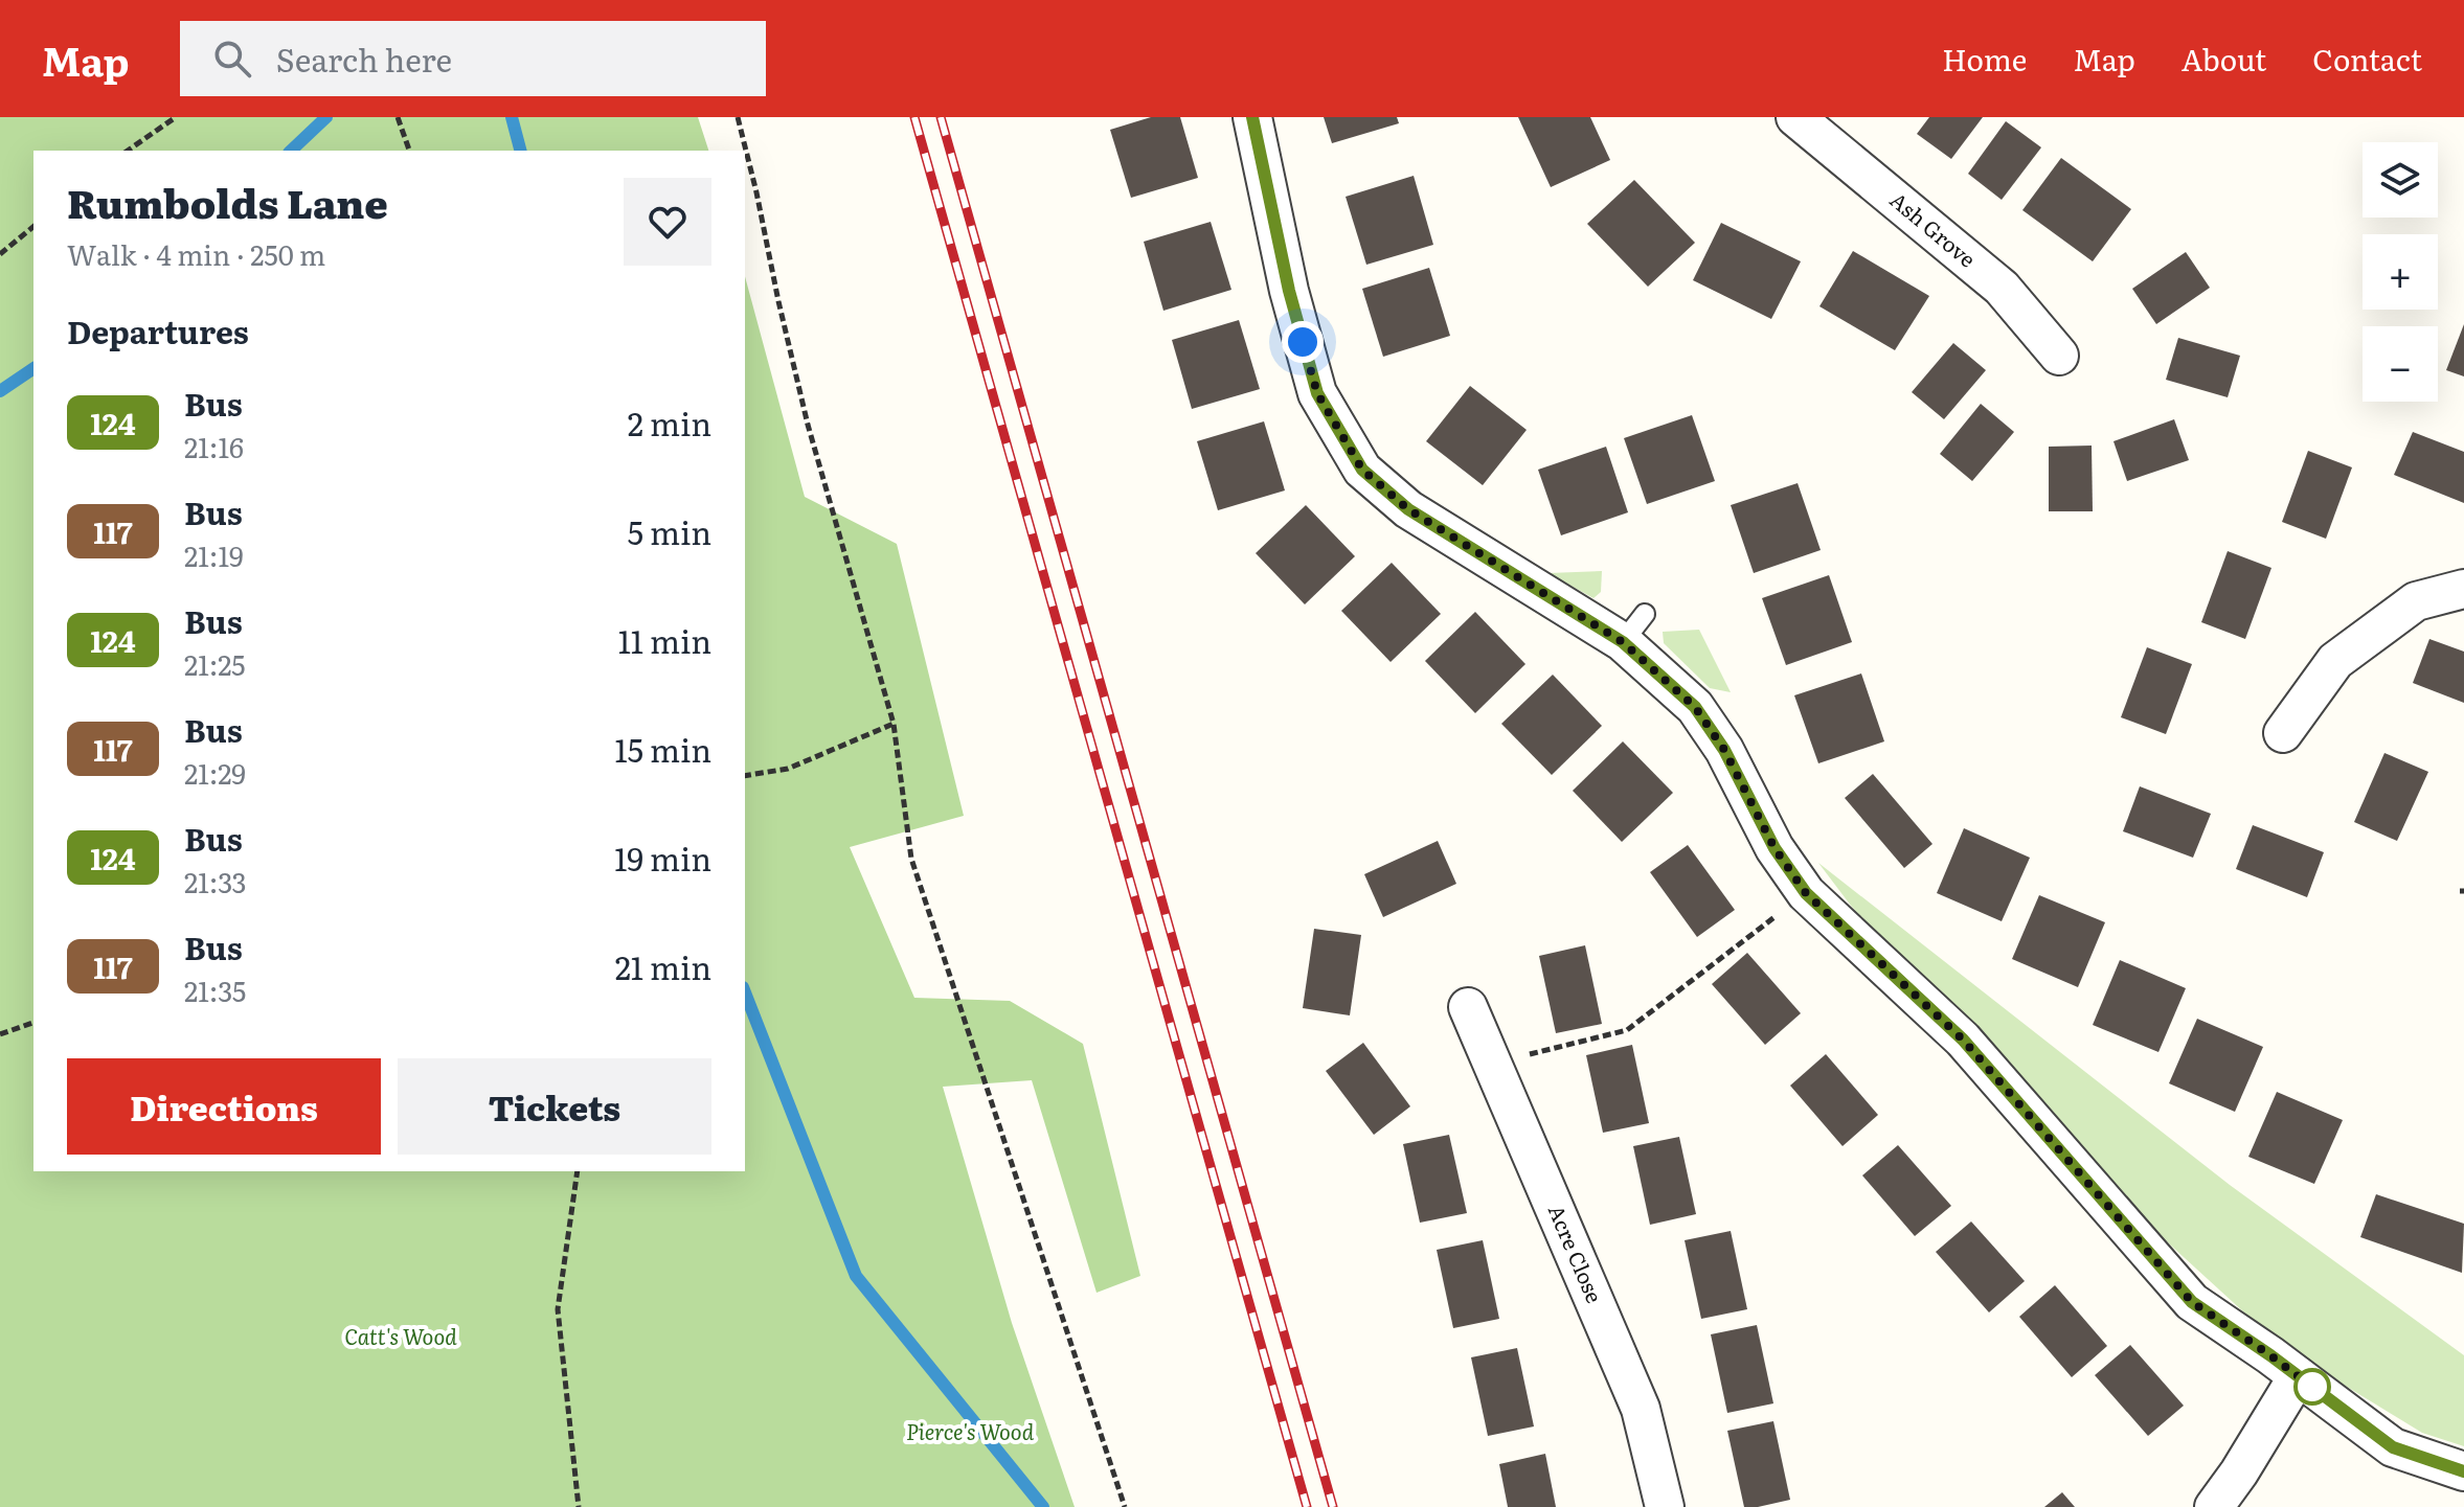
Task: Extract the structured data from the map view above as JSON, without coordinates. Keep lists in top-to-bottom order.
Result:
{
  "streets": {
    "street": ["Ash Grove", "Acre Close"]
  },
  "parks": ["Catt's Wood", "Pierce's Wood"],
  "lines": ["bus line 124"],
  "page": {
    "header": "Map",
    "search": "Search here",
    "nav": [
      "Home",
      "Map",
      "About",
      "Contact"
    ],
    "map_buttons": ["+", "−"],
    "heading": [
      ["Rumbolds Lane", "Walk · 4 min · 250 m"],
      "Departures"
    ],
    "list": [
      {
        "mark": "124",
        "name": "Bus",
        "note": "21:16",
        "value": "2 min"
      },
      {
        "mark": "117",
        "name": "Bus",
        "note": "21:19",
        "value": "5 min"
      },
      {
        "mark": "124",
        "name": "Bus",
        "note": "21:25",
        "value": "11 min"
      },
      {
        "mark": "117",
        "name": "Bus",
        "note": "21:29",
        "value": "15 min"
      },
      {
        "mark": "124",
        "name": "Bus",
        "note": "21:33",
        "value": "19 min"
      },
      {
        "mark": "117",
        "name": "Bus",
        "note": "21:35",
        "value": "21 min"
      }
    ],
    "buttons": ["Directions", "Tickets"]
  }
}
